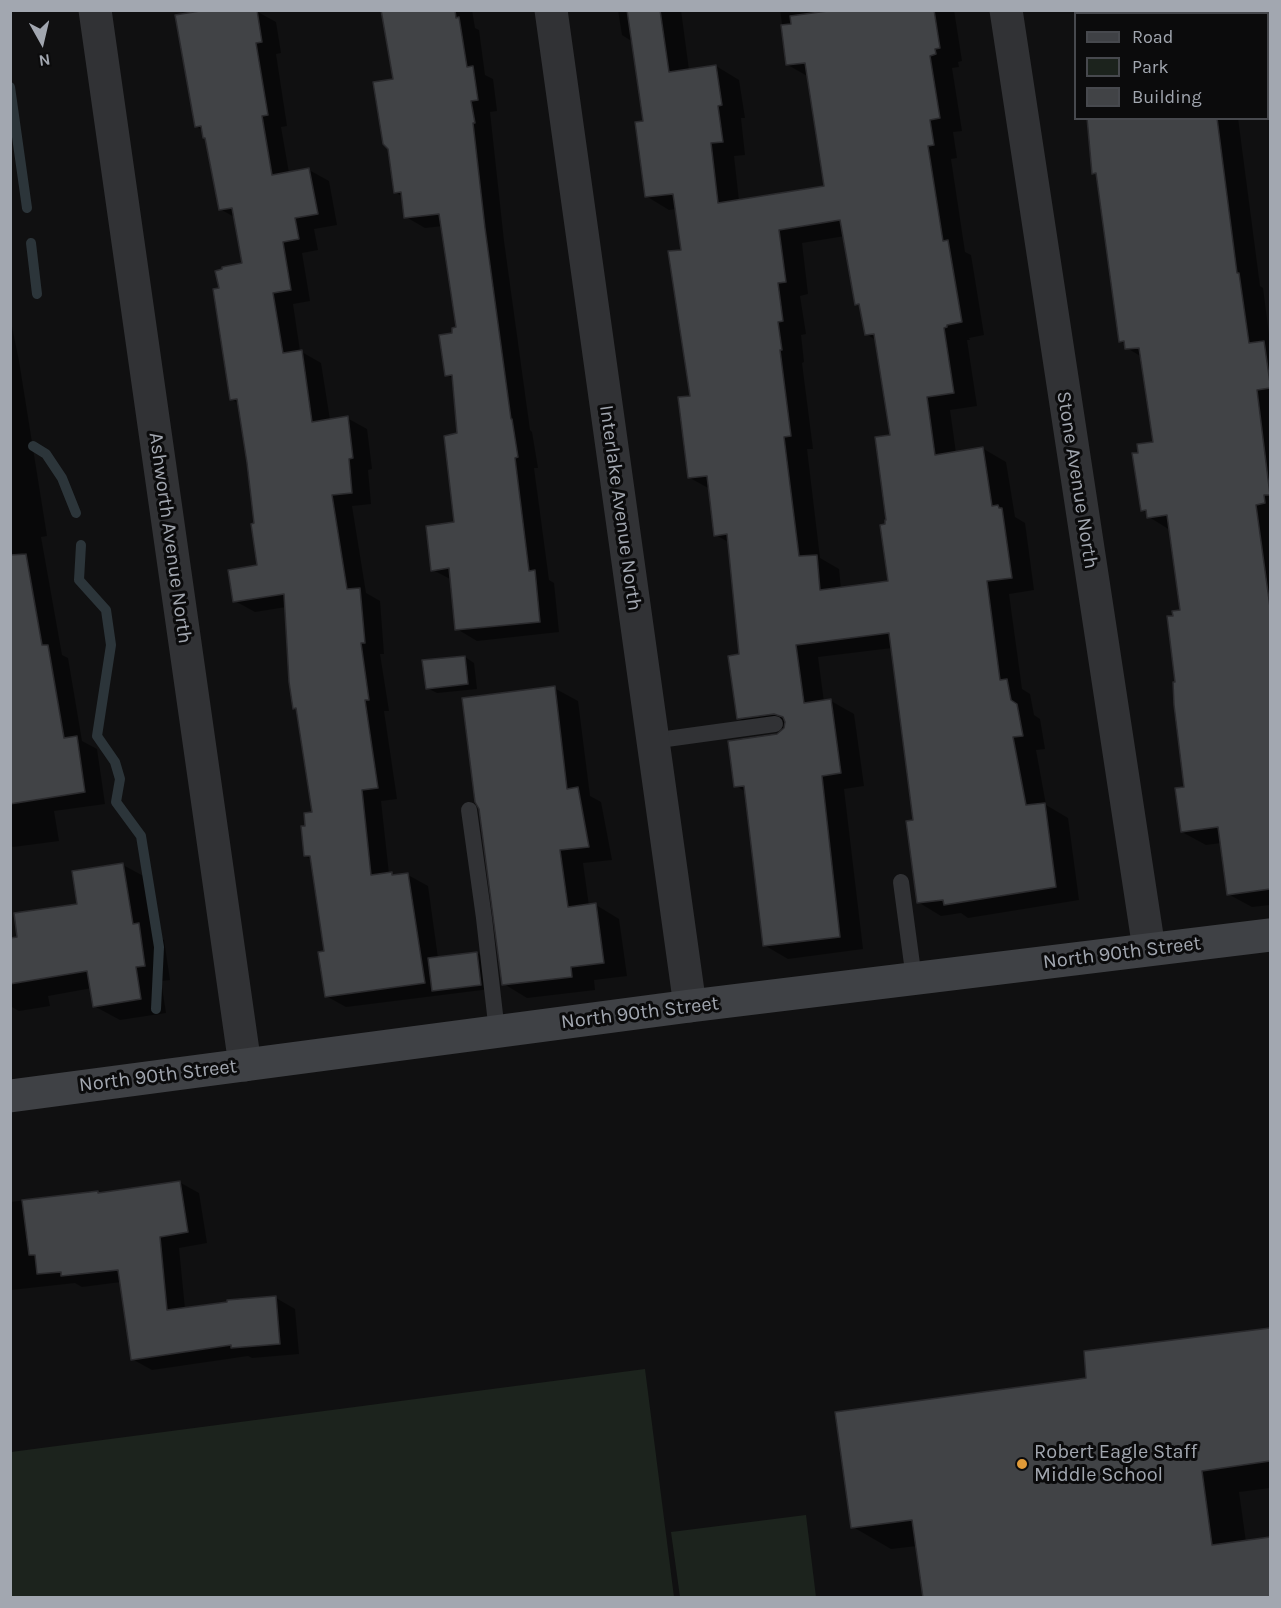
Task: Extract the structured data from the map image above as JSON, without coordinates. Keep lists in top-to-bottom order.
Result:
{
  "streets": {
    "street": [
      "Stone Avenue North",
      "Interlake Avenue North",
      "Ashworth Avenue North",
      "North 90th Street"
    ]
  },
  "crossings": [
    ["Stone Avenue North", "North 90th Street"],
    ["Interlake Avenue North", "North 90th Street"],
    ["Ashworth Avenue North", "North 90th Street"]
  ],
  "places": ["Robert Eagle Staff Middle School"],
  "legend": ["Road", "Park", "Building"],
  "north": "bottom"
}
